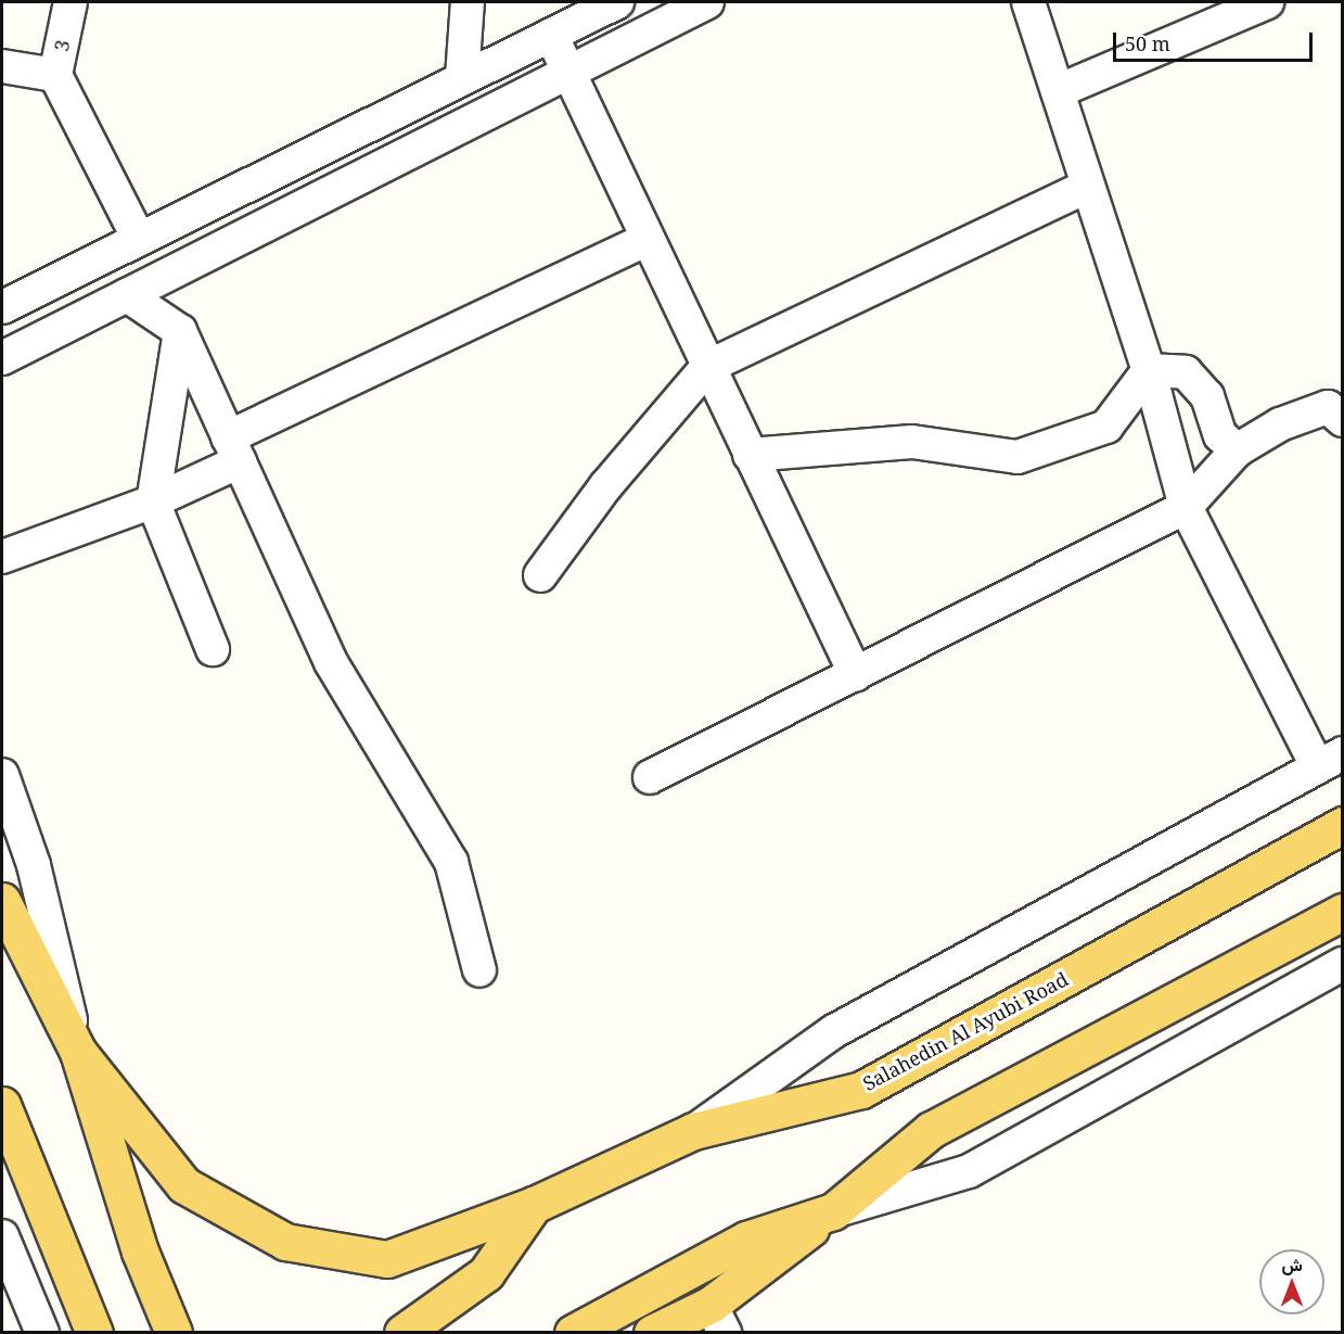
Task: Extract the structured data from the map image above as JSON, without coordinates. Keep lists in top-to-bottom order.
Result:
{
  "streets": {
    "main road": ["Salahedin Al Ayubi Road"],
    "street": ["3"]
  },
  "scale_bar": "50 m",
  "north": "top"
}
